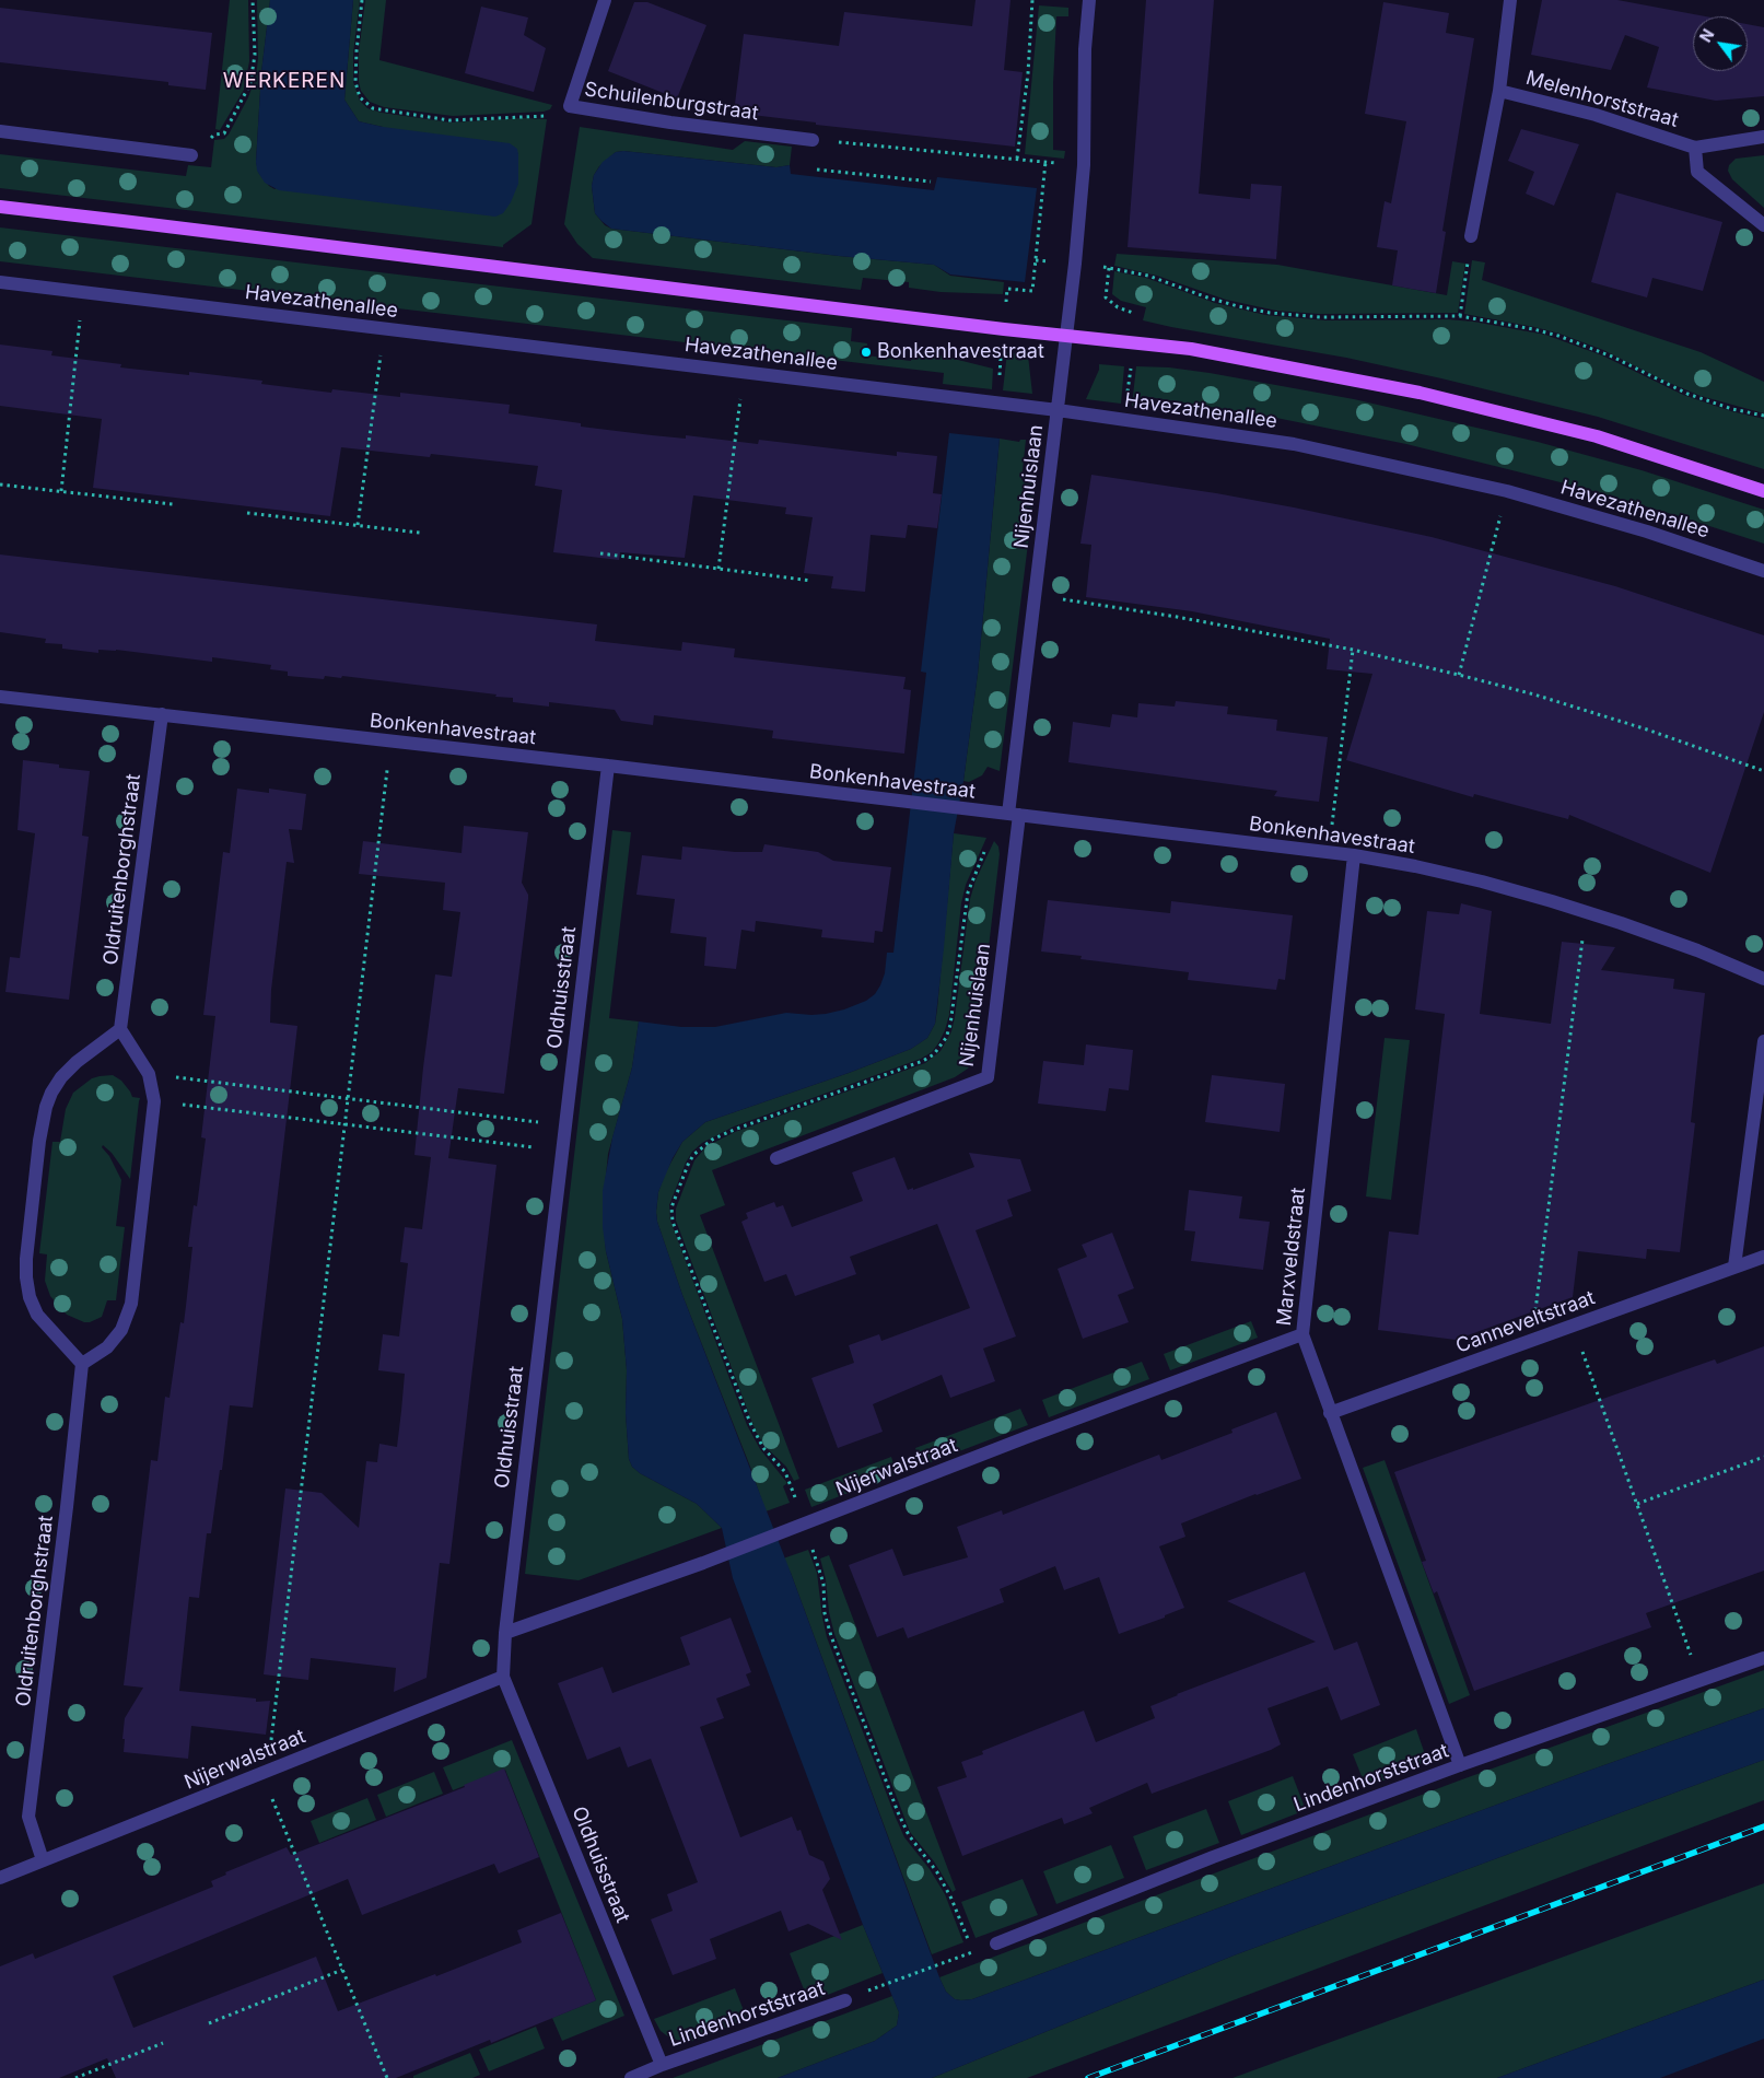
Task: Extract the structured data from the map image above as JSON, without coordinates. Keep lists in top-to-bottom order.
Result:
{
  "streets": {
    "street": [
      "Melenhorststraat",
      "Schuilenburgstraat",
      "Havezathenallee",
      "Nijenhuislaan",
      "Bonkenhavestraat",
      "Oldruitenborghstraat",
      "Oldhuisstraat",
      "Marxveldstraat",
      "Canneveltstraat",
      "Nijerwalstraat",
      "Lindenhorststraat"
    ]
  },
  "crossings": [
    ["Havezathenallee", "Nijenhuislaan"],
    ["Nijenhuislaan", "Bonkenhavestraat"],
    ["Bonkenhavestraat", "Oldruitenborghstraat"],
    ["Bonkenhavestraat", "Oldhuisstraat"],
    ["Bonkenhavestraat", "Marxveldstraat"],
    ["Oldruitenborghstraat", "Nijerwalstraat"],
    ["Oldhuisstraat", "Nijerwalstraat"],
    ["Oldhuisstraat", "Lindenhorststraat"],
    ["Marxveldstraat", "Canneveltstraat"],
    ["Marxveldstraat", "Nijerwalstraat"],
    ["Marxveldstraat", "Lindenhorststraat"]
  ],
  "districts": ["WERKEREN"],
  "places": ["Bonkenhavestraat"],
  "north": "top left"
}
